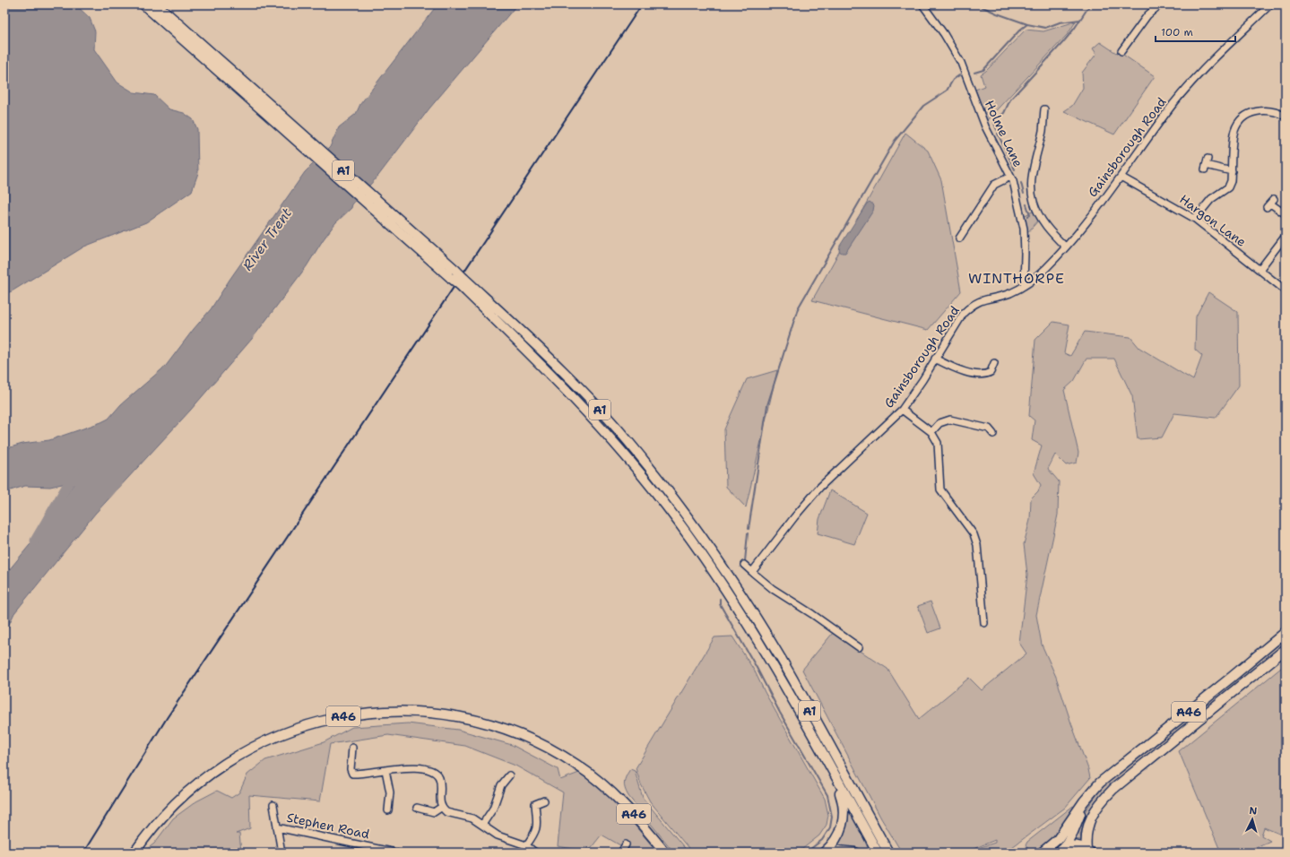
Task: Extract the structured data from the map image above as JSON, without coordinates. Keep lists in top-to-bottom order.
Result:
{
  "streets": {
    "highway": ["A1", "A46"],
    "street": [
      "Holme Lane",
      "Gainsborough Road",
      "Hargon Lane",
      "Stephen Road"
    ]
  },
  "crossings": [
    ["Holme Lane", "Gainsborough Road"],
    ["Gainsborough Road", "Hargon Lane"]
  ],
  "districts": ["WINTHORPE"],
  "water": ["River Trent"],
  "scale_bar": "100 m",
  "north": "top"
}
